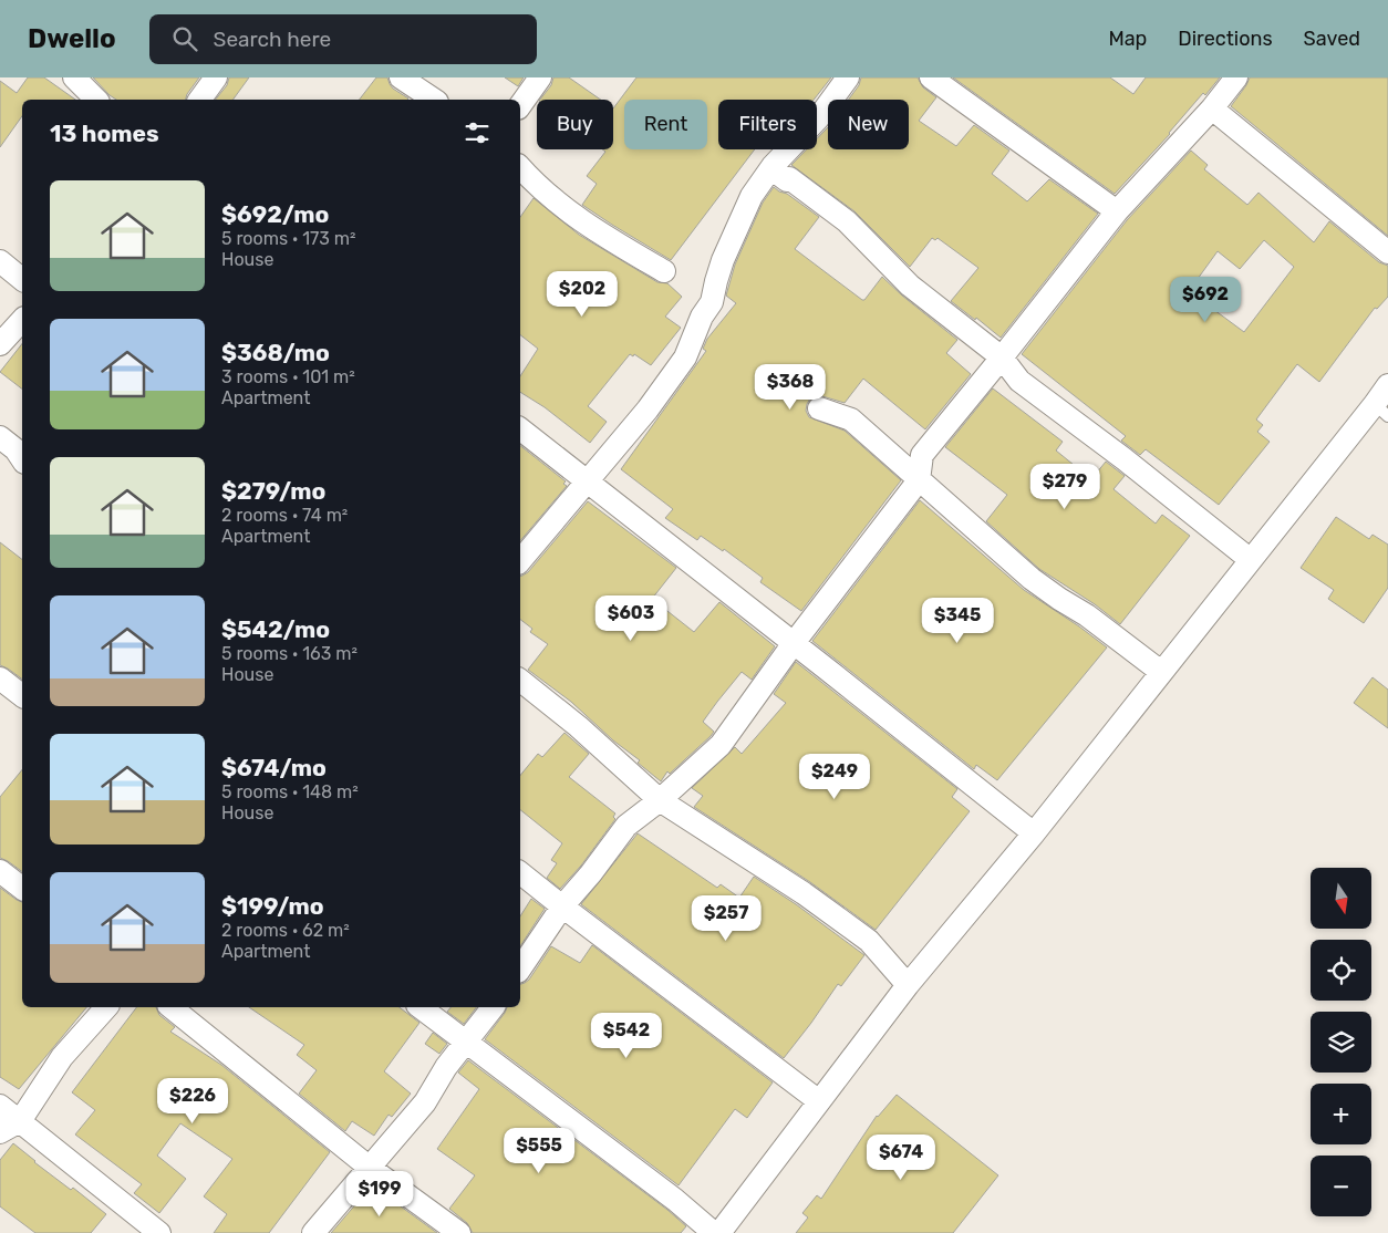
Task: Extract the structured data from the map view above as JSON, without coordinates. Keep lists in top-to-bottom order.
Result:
{
  "north": "bottom",
  "page": {
    "header": "Dwello",
    "search": "Search here",
    "nav": ["Map", "Directions", "Saved"],
    "chip": [
      "Buy",
      "Rent",
      "Filters",
      "New"
    ],
    "heading": "13 homes",
    "list": [
      {
        "name": "$692/mo",
        "note": "5 rooms · 173 m² · House"
      },
      {
        "name": "$368/mo",
        "note": "3 rooms · 101 m² · Apartment"
      },
      {
        "name": "$279/mo",
        "note": "2 rooms · 74 m² · Apartment"
      },
      {
        "name": "$542/mo",
        "note": "5 rooms · 163 m² · House"
      },
      {
        "name": "$674/mo",
        "note": "5 rooms · 148 m² · House"
      },
      {
        "name": "$199/mo",
        "note": "2 rooms · 62 m² · Apartment"
      }
    ],
    "price": [
      "$202",
      "$692",
      "$368",
      "$279",
      "$603",
      "$345",
      "$249",
      "$257",
      "$542",
      "$226",
      "$555",
      "$674",
      "$199"
    ],
    "map_buttons": ["+", "−"]
  }
}
